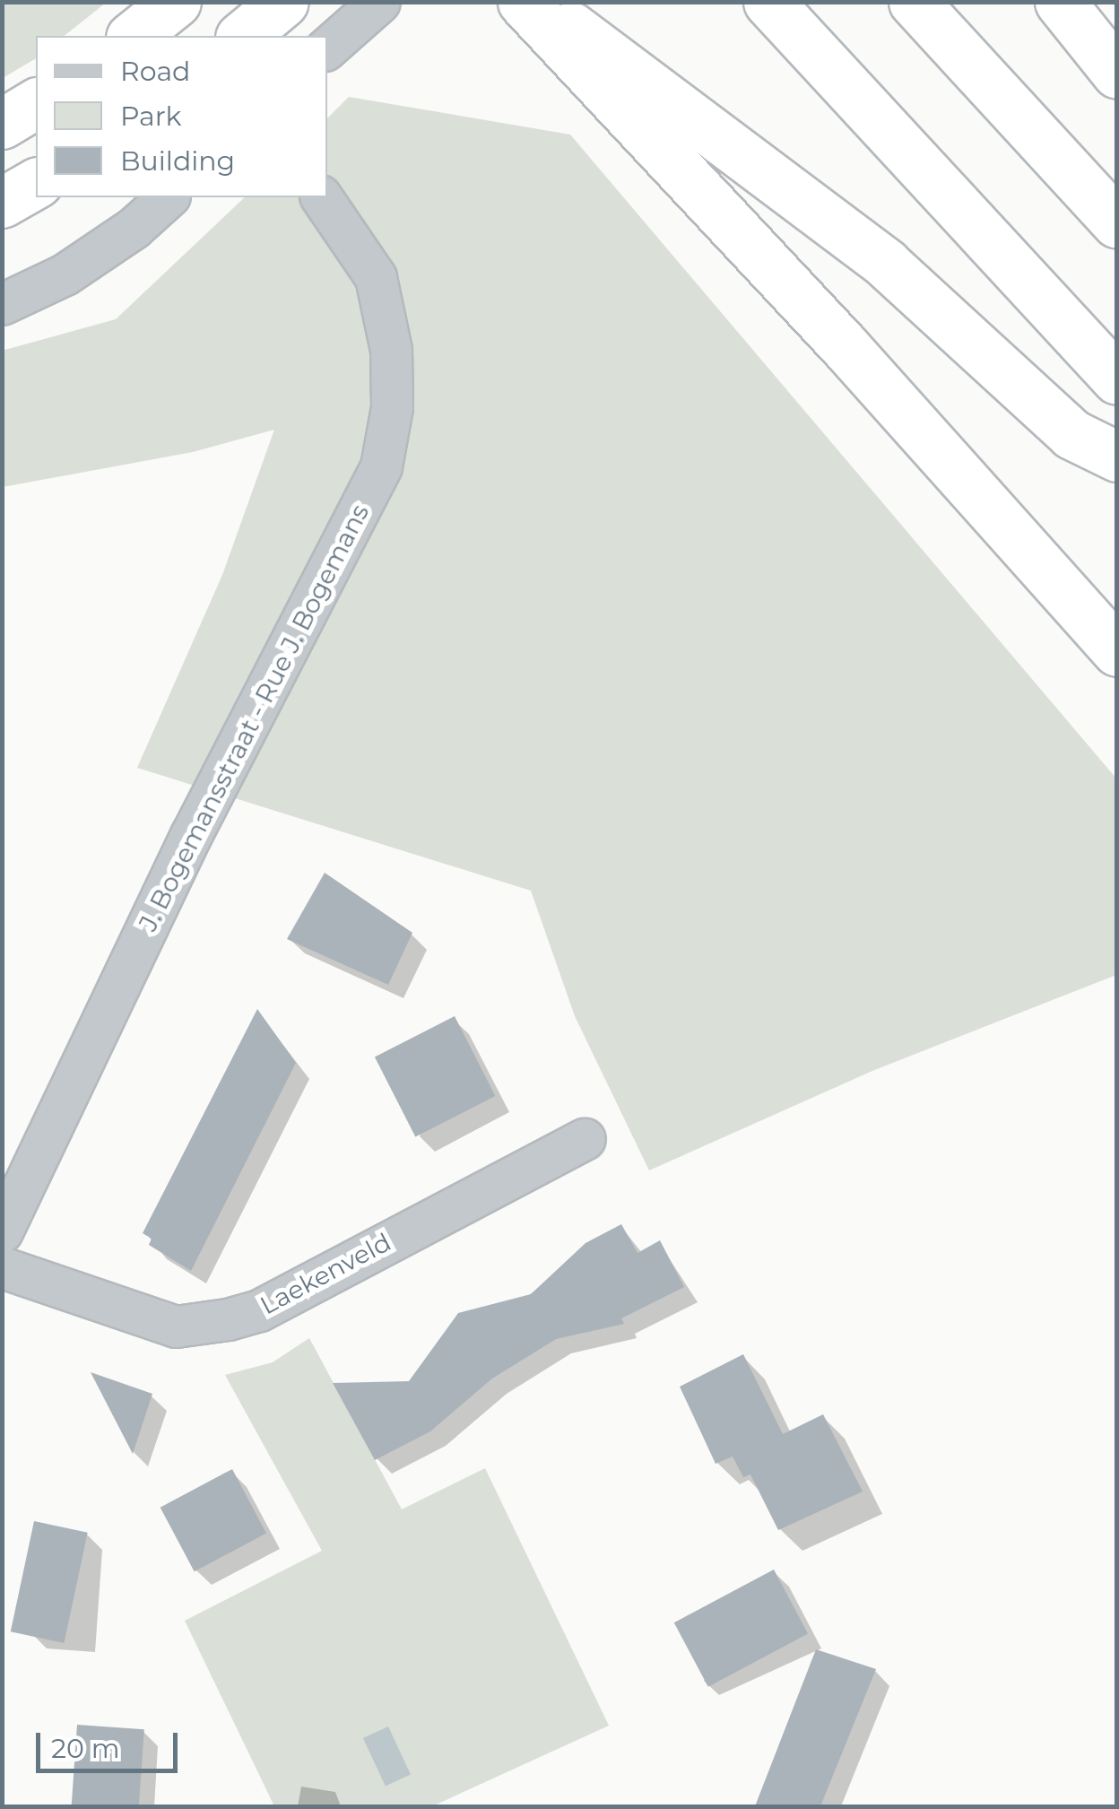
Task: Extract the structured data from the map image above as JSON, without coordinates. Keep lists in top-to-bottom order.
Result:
{
  "streets": {
    "street": ["J. Bogemansstraat - Rue J. Bogemans", "Laekenveld"]
  },
  "legend": ["Road", "Park", "Building"],
  "scale_bar": "20 m"
}
